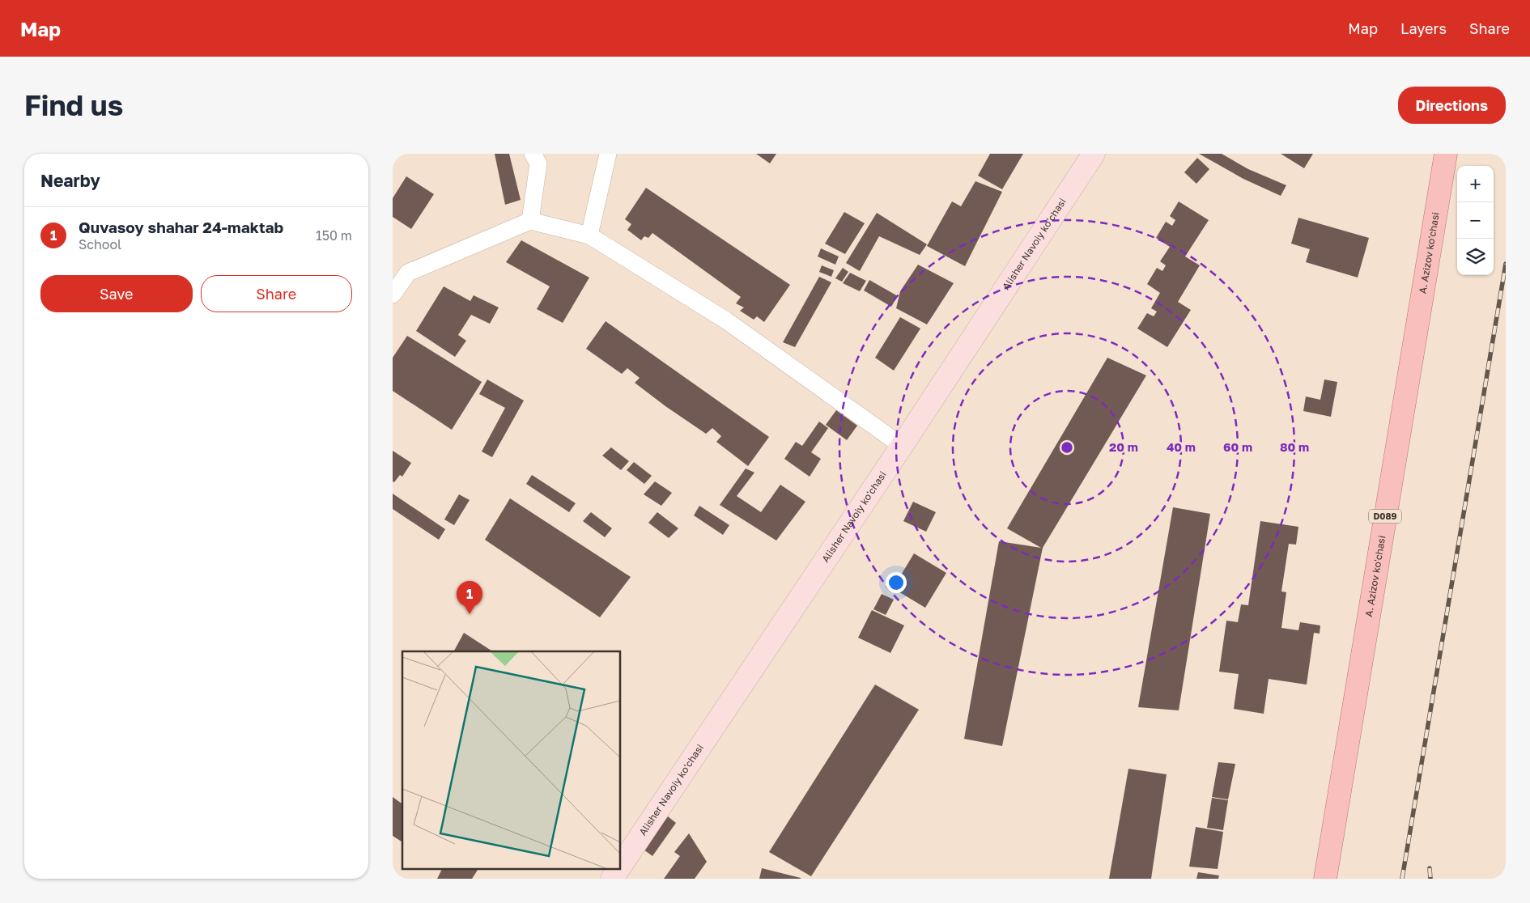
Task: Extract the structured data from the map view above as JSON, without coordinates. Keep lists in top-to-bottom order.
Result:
{
  "streets": {
    "main road": ["A. Azizov ko'chasi", "D089"],
    "street": ["Alisher Navoiy ko'chasi"]
  },
  "page": {
    "header": "Map",
    "nav": ["Map", "Layers", "Share"],
    "buttons": [
      "Directions",
      ["Save", "Share"]
    ],
    "title": "Find us",
    "heading": "Nearby",
    "map_buttons": ["+", "−"],
    "list": [
      {
        "mark": "1",
        "name": "Quvasoy shahar 24-maktab",
        "note": "School",
        "value": "150 m"
      }
    ],
    "pins": "1"
  },
  "rings": [
    "20 m",
    "40 m",
    "60 m",
    "80 m"
  ]
}
